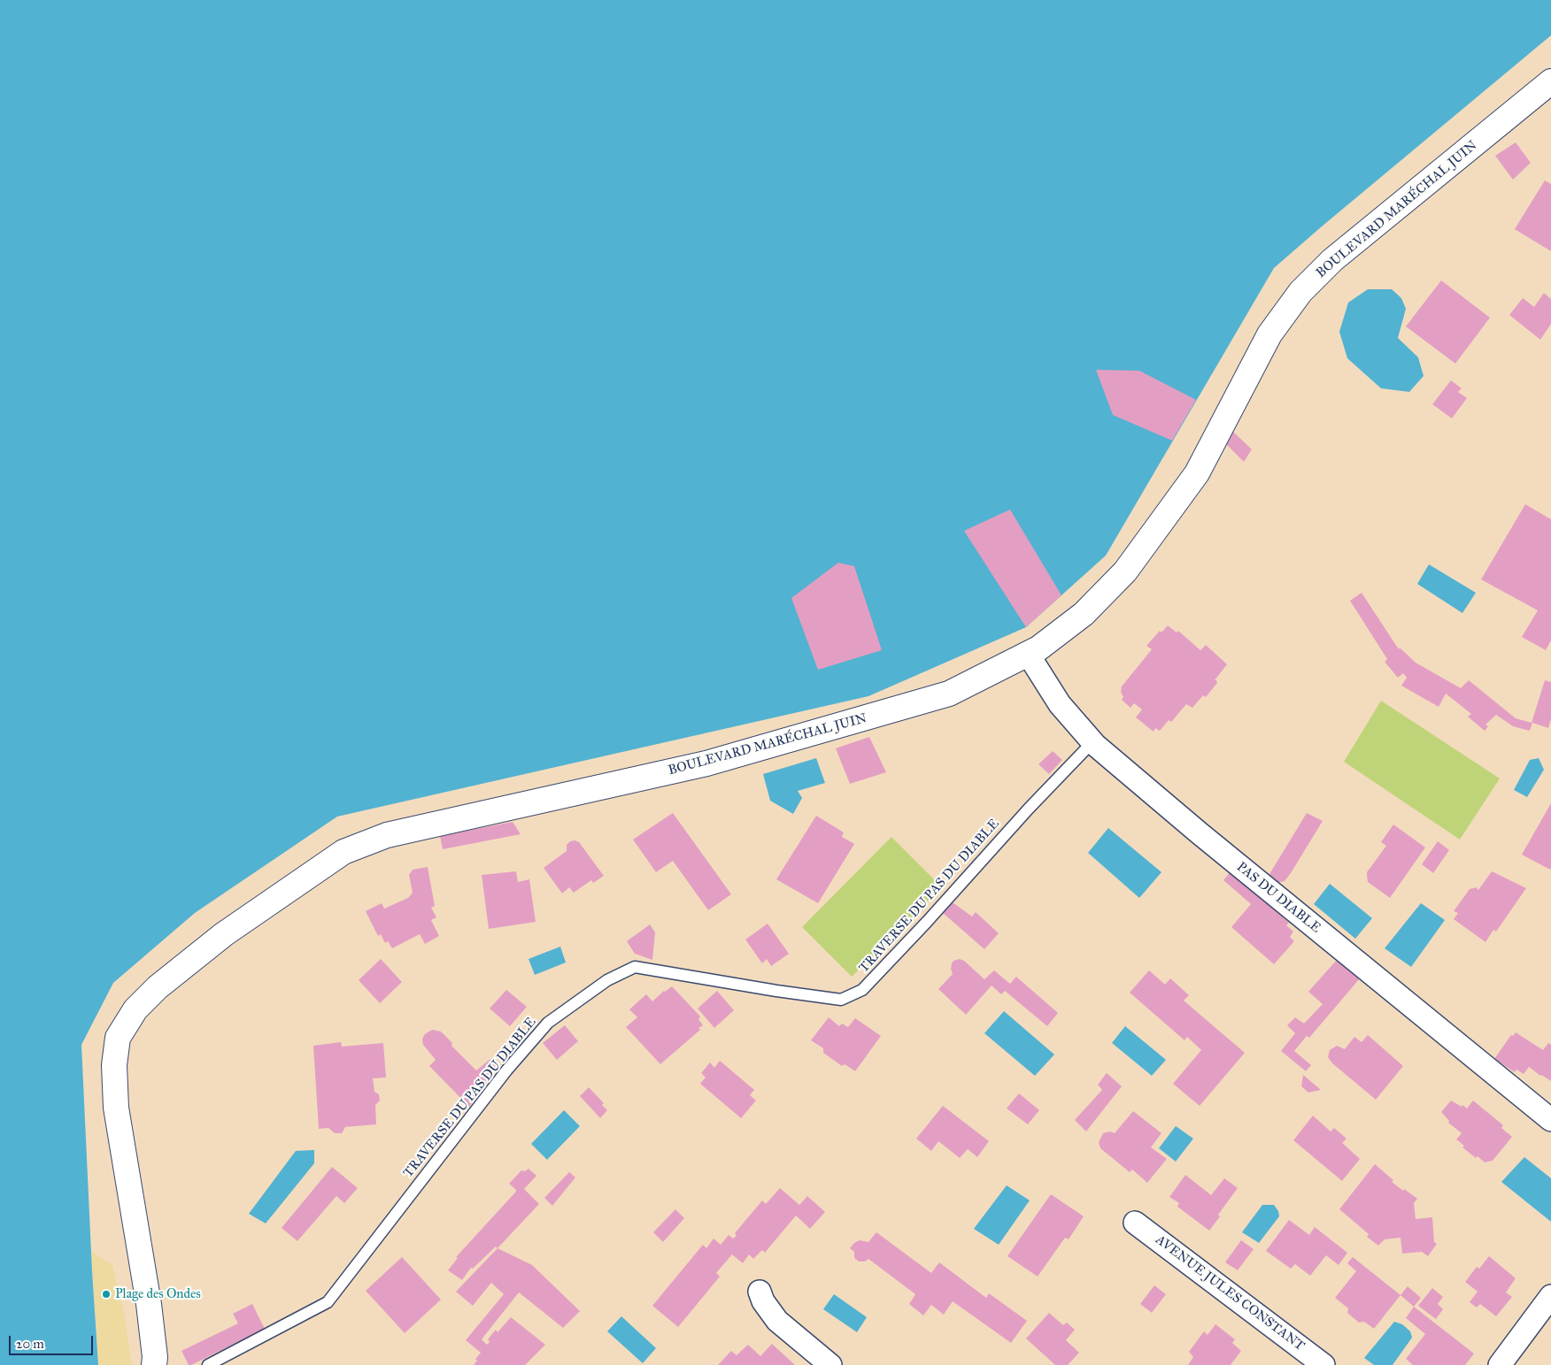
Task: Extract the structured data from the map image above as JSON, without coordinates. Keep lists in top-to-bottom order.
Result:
{
  "streets": {
    "street": ["BOULEVARD MARÉCHAL JUIN", "PAS DU DIABLE", "AVENUE JULES CONSTANT"],
    "lane": ["TRAVERSE DU PAS DU DIABLE"]
  },
  "crossings": [
    ["BOULEVARD MARÉCHAL JUIN", "PAS DU DIABLE"],
    ["TRAVERSE DU PAS DU DIABLE", "PAS DU DIABLE"]
  ],
  "places": ["Plage des Ondes"],
  "scale_bar": "20 m"
}
